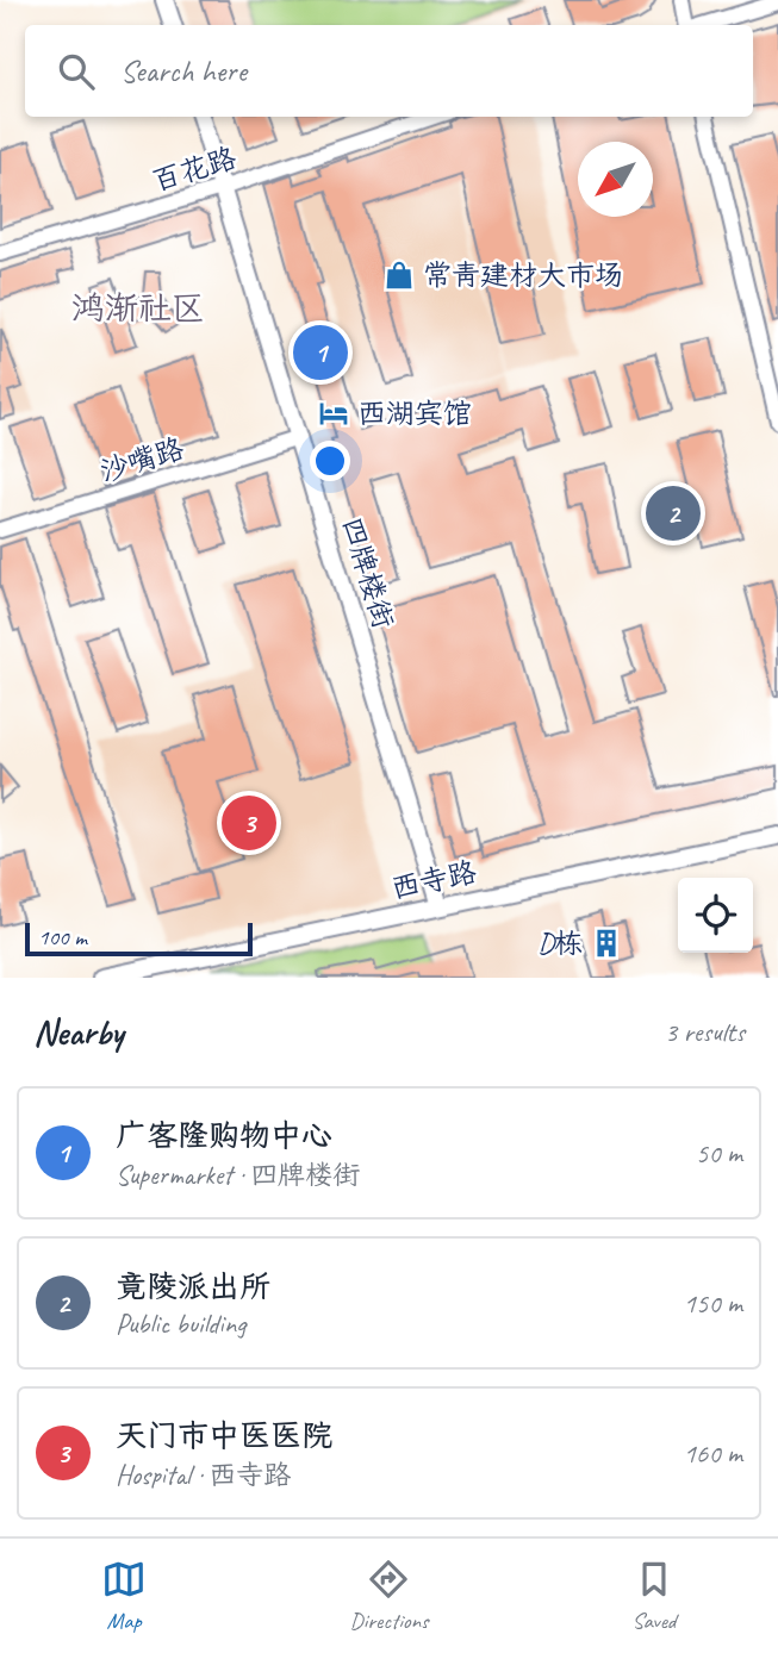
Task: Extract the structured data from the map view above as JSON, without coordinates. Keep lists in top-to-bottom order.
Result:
{
  "streets": {
    "street": [
      "百花路",
      "沙嘴路",
      "四牌楼街",
      "西寺路"
    ]
  },
  "crossings": [
    ["百花路", "四牌楼街"],
    ["沙嘴路", "四牌楼街"],
    ["四牌楼街", "西寺路"]
  ],
  "districts": ["鸿渐社区"],
  "places": {
    "shop": ["常青建材大市场"],
    "hotel": ["西湖宾馆"],
    "building": ["D栋"]
  },
  "scale_bar": "100 m",
  "north": "bottom left",
  "page": {
    "search": "Search here",
    "pins": ["1", "2", "3"],
    "scale": "100 m",
    "heading": ["Nearby", "3 results"],
    "list": [
      {
        "mark": "1",
        "name": "广客隆购物中心",
        "note": "Supermarket · 四牌楼街",
        "value": "50 m"
      },
      {
        "mark": "2",
        "name": "竟陵派出所",
        "note": "Public building",
        "value": "150 m"
      },
      {
        "mark": "3",
        "name": "天门市中医医院",
        "note": "Hospital · 西寺路",
        "value": "160 m"
      }
    ],
    "nav": ["Map", "Directions", "Saved"]
  }
}
